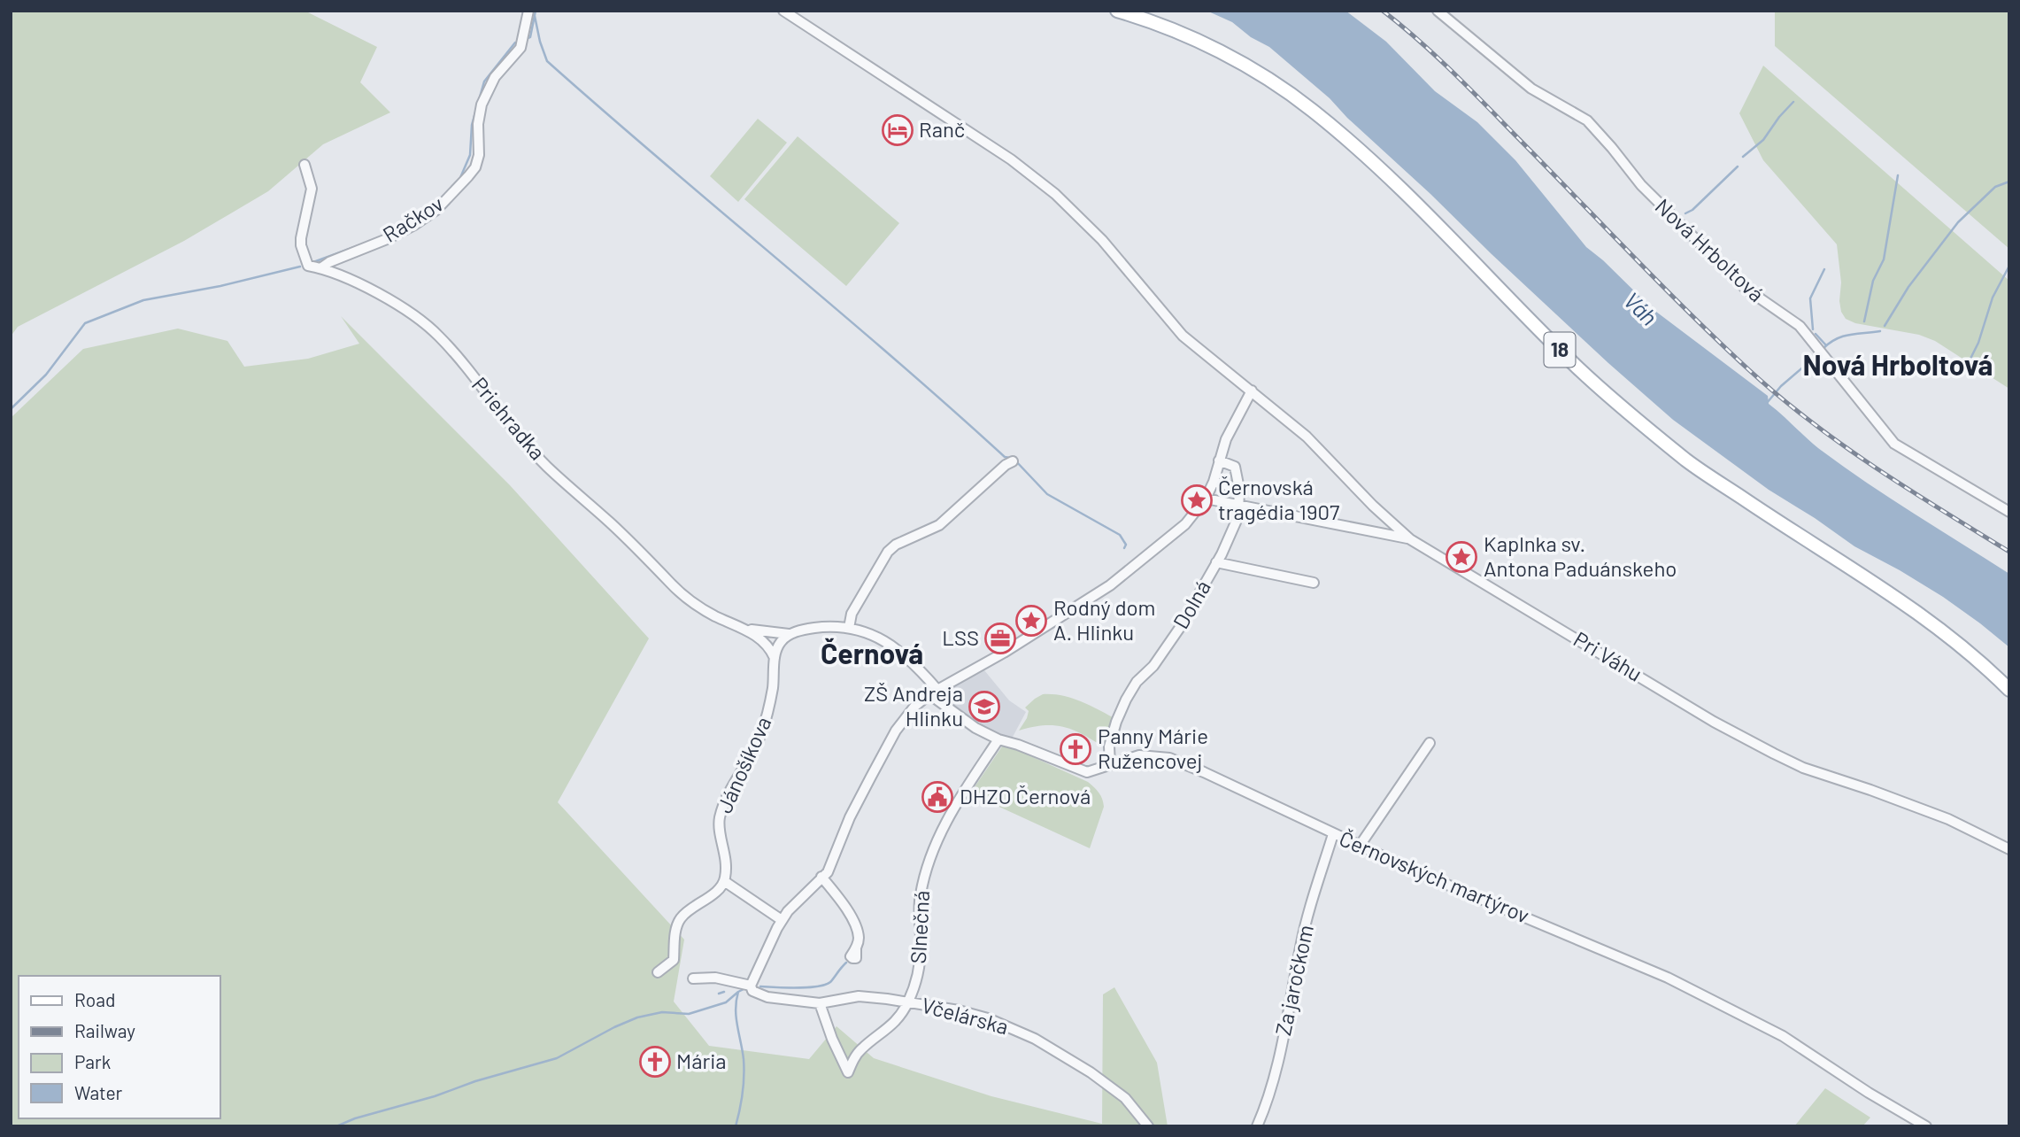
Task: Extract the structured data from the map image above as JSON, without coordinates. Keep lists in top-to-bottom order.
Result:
{
  "streets": {
    "main road": ["18"],
    "street": [
      "Račkov",
      "Nová Hrboltová",
      "Priehradka",
      "Dolná",
      "Pri Váhu",
      "Jánošíkova",
      "Černovských martýrov",
      "Slnečná",
      "Za jaročkom",
      "Včelárska"
    ]
  },
  "crossings": [
    ["Račkov", "Priehradka"],
    ["Priehradka", "Jánošíkova"],
    ["Dolná", "Černovských martýrov"],
    ["Černovských martýrov", "Slnečná"],
    ["Černovských martýrov", "Za jaročkom"],
    ["Slnečná", "Včelárska"]
  ],
  "districts": ["Nová Hrboltová", "Černová"],
  "water": ["Váh"],
  "places": {
    "hotel": ["Ranč"],
    "place": ["Černovská tragédia 1907", "Kaplnka sv. Antona Paduánskeho", "Rodný dom A. Hlinku"],
    "office": ["LSS"],
    "school or university": ["ZŠ Andreja Hlinku"],
    "church": ["Panny Márie Ružencovej", "Mária"],
    "public building": ["DHZO Černová"]
  },
  "legend": [
    "Road",
    "Railway",
    "Park",
    "Water"
  ]
}
